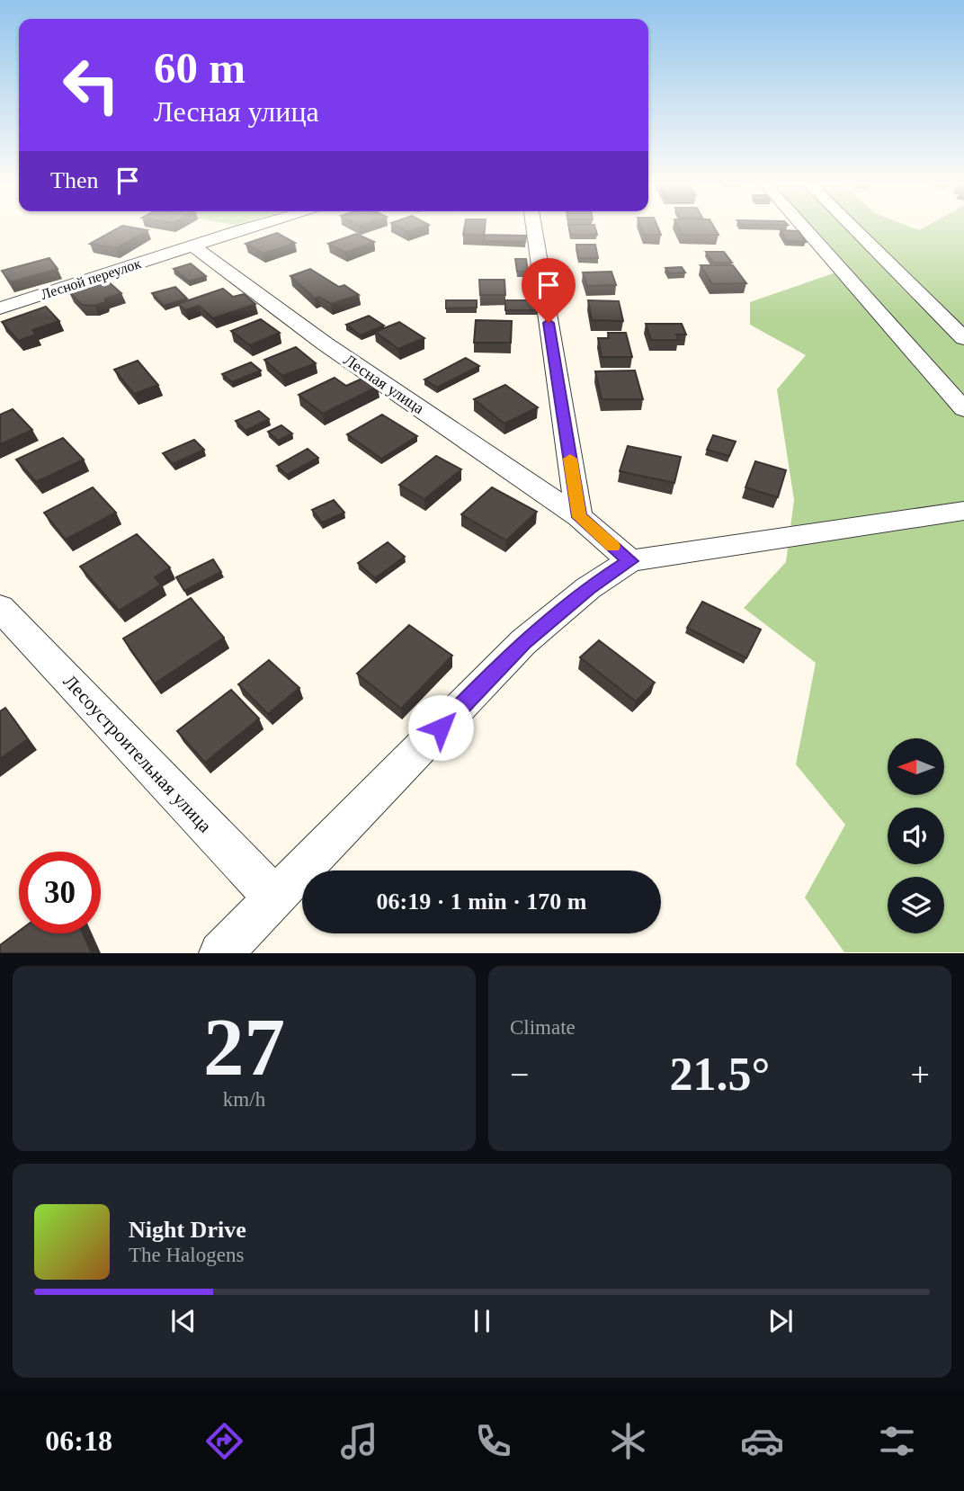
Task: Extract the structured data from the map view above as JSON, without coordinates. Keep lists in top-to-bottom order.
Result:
{
  "streets": {
    "street": ["Лесной переулок", "Лесная улица", "Лесоустроительная улица"]
  },
  "crossings": [
    ["Лесной переулок", "Лесная улица"]
  ],
  "north": "left",
  "page": {
    "turn": ["60 m", "Лесная улица"],
    "then": "Then",
    "limit": "30",
    "trip": "06:19 · 1 min · 170 m",
    "tile": [
      ["27", "km/h"],
      "Climate"
    ],
    "heat": ["−", "21.5°", "+"],
    "song": ["Night Drive", "The Halogens"],
    "tabs": "06:18"
  }
}
